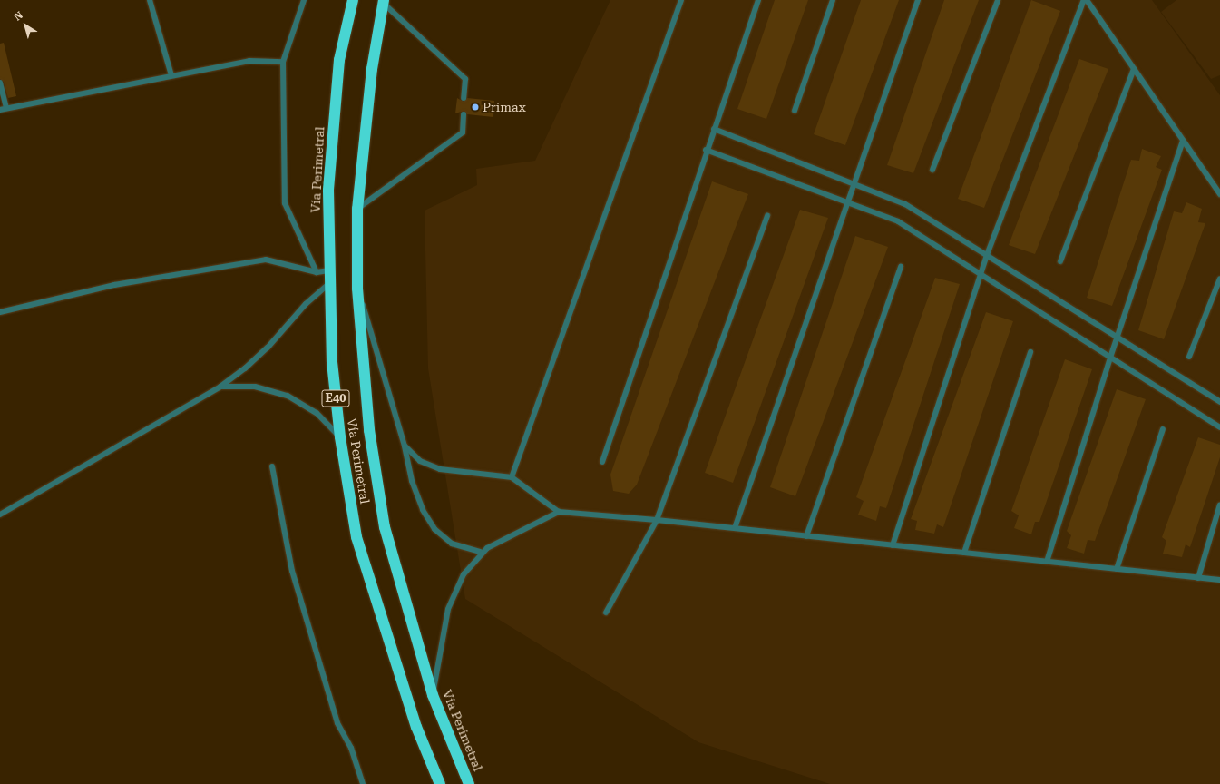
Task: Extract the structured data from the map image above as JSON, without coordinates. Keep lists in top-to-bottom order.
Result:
{
  "streets": {
    "highway": ["Vía Perimetral", "E40"]
  },
  "places": ["Primax"],
  "north": "top left"
}
